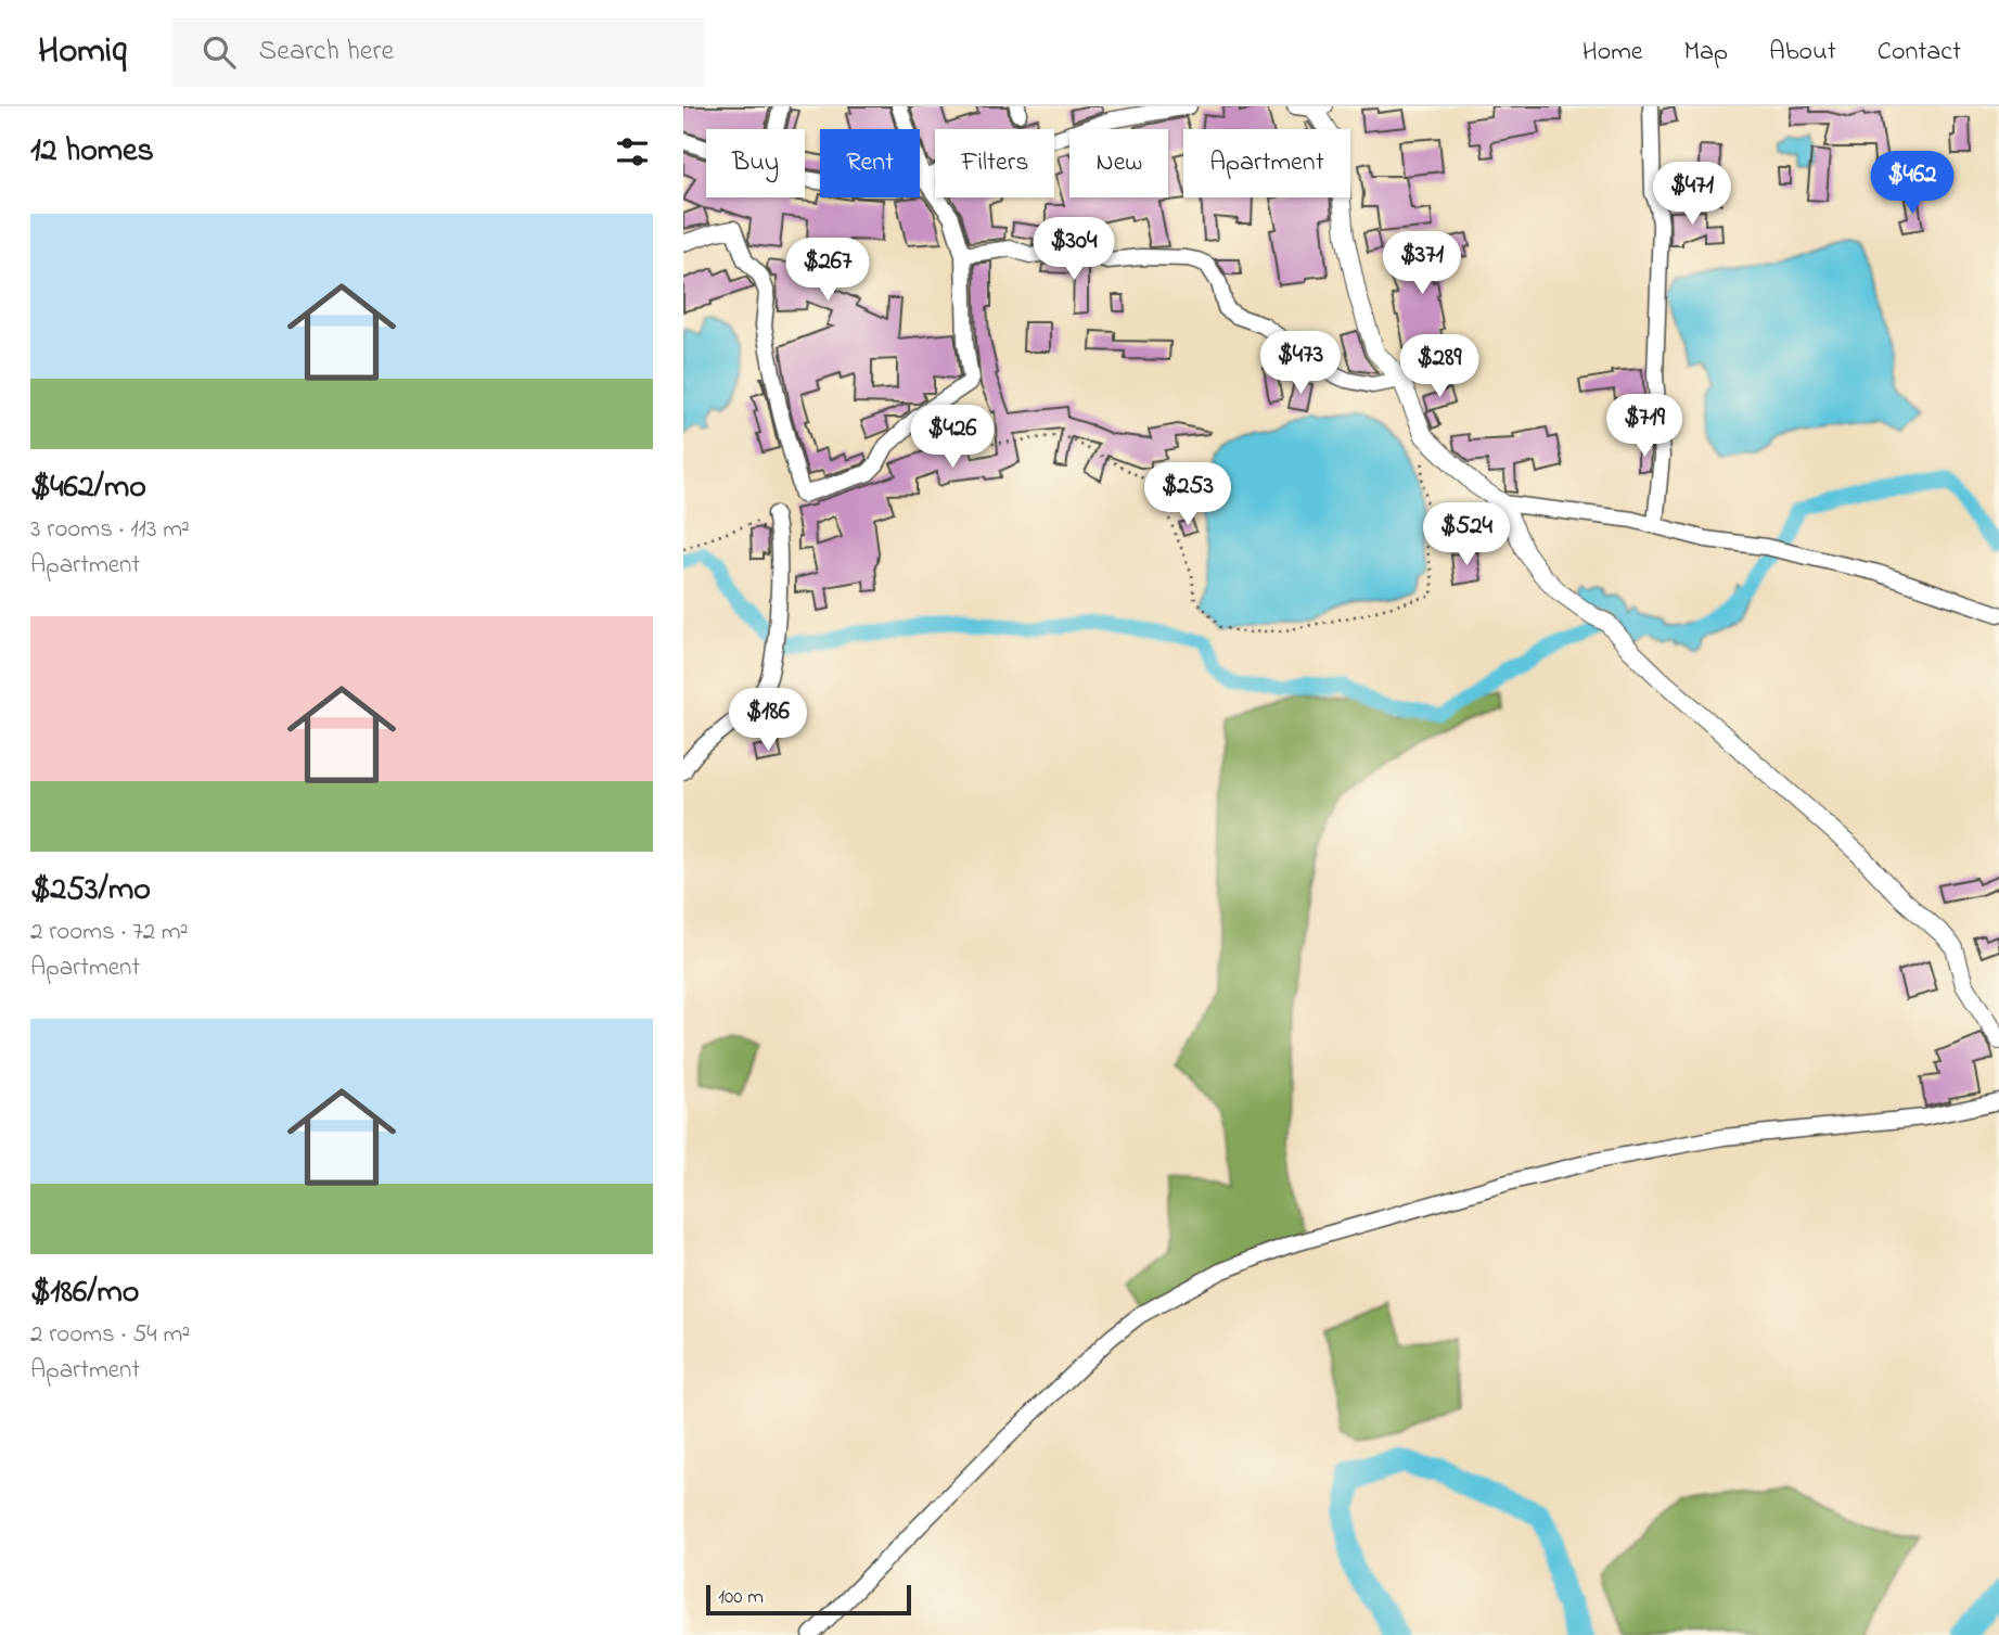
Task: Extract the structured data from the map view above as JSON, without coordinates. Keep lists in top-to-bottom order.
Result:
{
  "scale_bar": "100 m",
  "page": {
    "header": "Homiq",
    "search": "Search here",
    "nav": [
      "Home",
      "Map",
      "About",
      "Contact"
    ],
    "heading": "12 homes",
    "chip": [
      "Buy",
      "Rent",
      "Filters",
      "New",
      "Apartment"
    ],
    "price": [
      "$462",
      "$471",
      "$304",
      "$371",
      "$267",
      "$473",
      "$289",
      "$719",
      "$426",
      "$253",
      "$524",
      "$186"
    ],
    "list": [
      {
        "name": "$462/mo",
        "note": "3 rooms · 113 m² · Apartment"
      },
      {
        "name": "$253/mo",
        "note": "2 rooms · 72 m² · Apartment"
      },
      {
        "name": "$186/mo",
        "note": "2 rooms · 54 m² · Apartment"
      }
    ],
    "scale": "100 m"
  }
}
